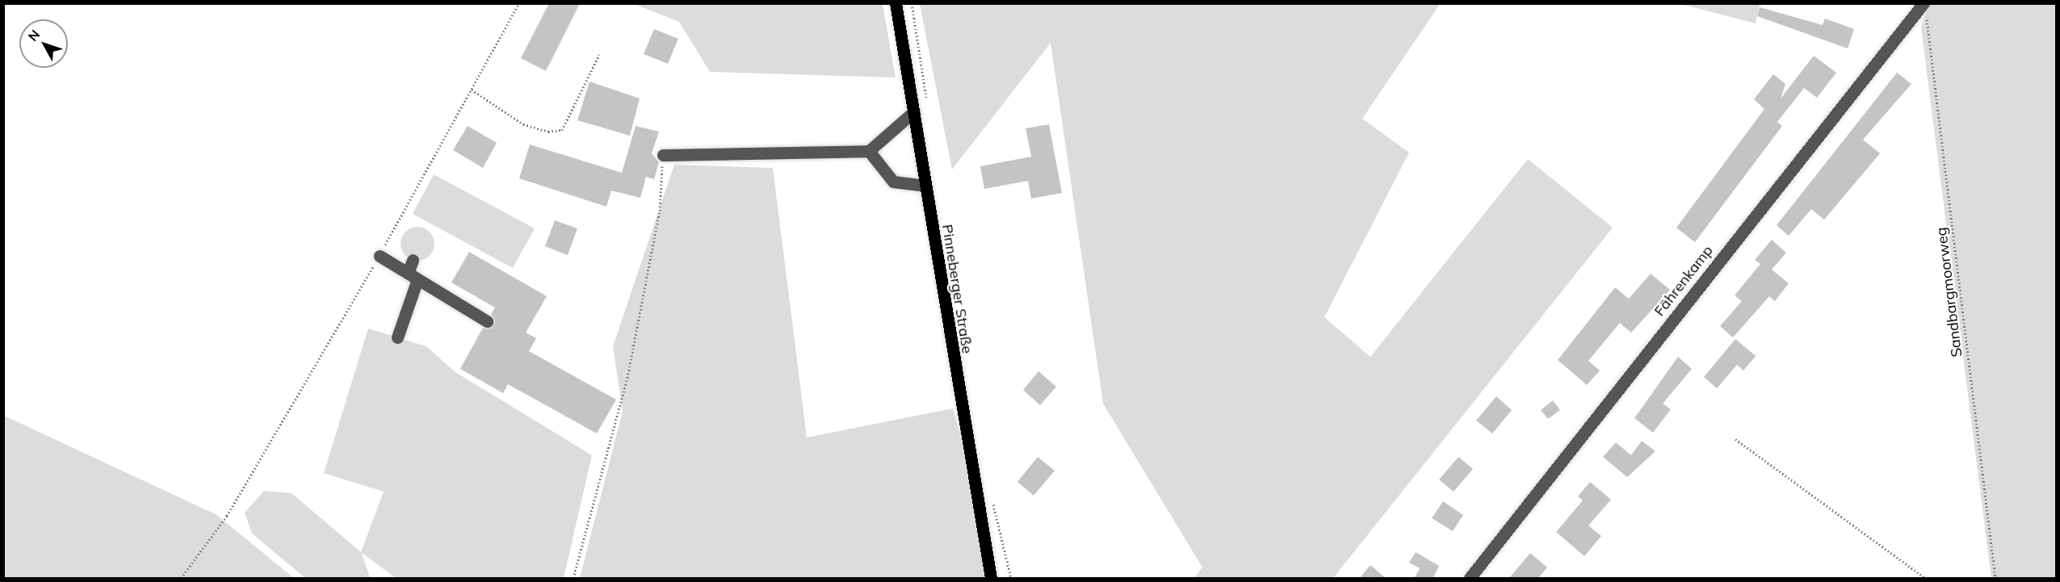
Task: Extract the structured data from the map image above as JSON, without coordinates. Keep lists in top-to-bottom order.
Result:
{
  "streets": {
    "main road": ["Pinneberger Straße"],
    "street": ["Fährenkamp"],
    "path": ["Sandbargmoorweg"]
  },
  "crossings": [
    ["Fährenkamp", "Sandbargmoorweg"]
  ],
  "north": "top left"
}
